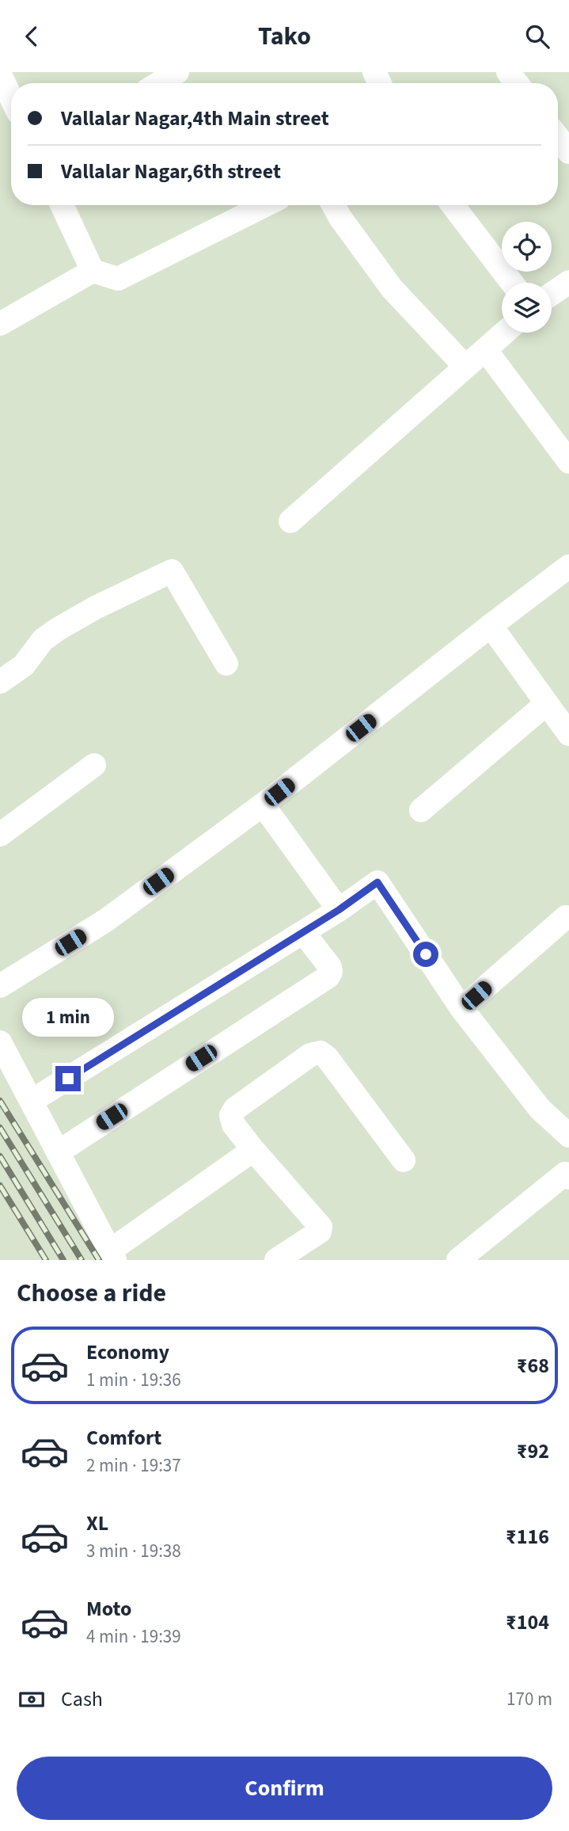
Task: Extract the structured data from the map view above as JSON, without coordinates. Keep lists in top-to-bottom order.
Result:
{
  "page": {
    "header": "Tako",
    "banner": ["Vallalar Nagar,4th Main street", "Vallalar Nagar,6th street"],
    "bubble": "1 min",
    "heading": "Choose a ride",
    "list": [
      {
        "name": "Economy",
        "note": "1 min · 19:36",
        "value": "₹68"
      },
      {
        "name": "Comfort",
        "note": "2 min · 19:37",
        "value": "₹92"
      },
      {
        "name": "XL",
        "note": "3 min · 19:38",
        "value": "₹116"
      },
      {
        "name": "Moto",
        "note": "4 min · 19:39",
        "value": "₹104"
      }
    ],
    "pay": ["Cash", "170 m"],
    "buttons": "Confirm"
  }
}
